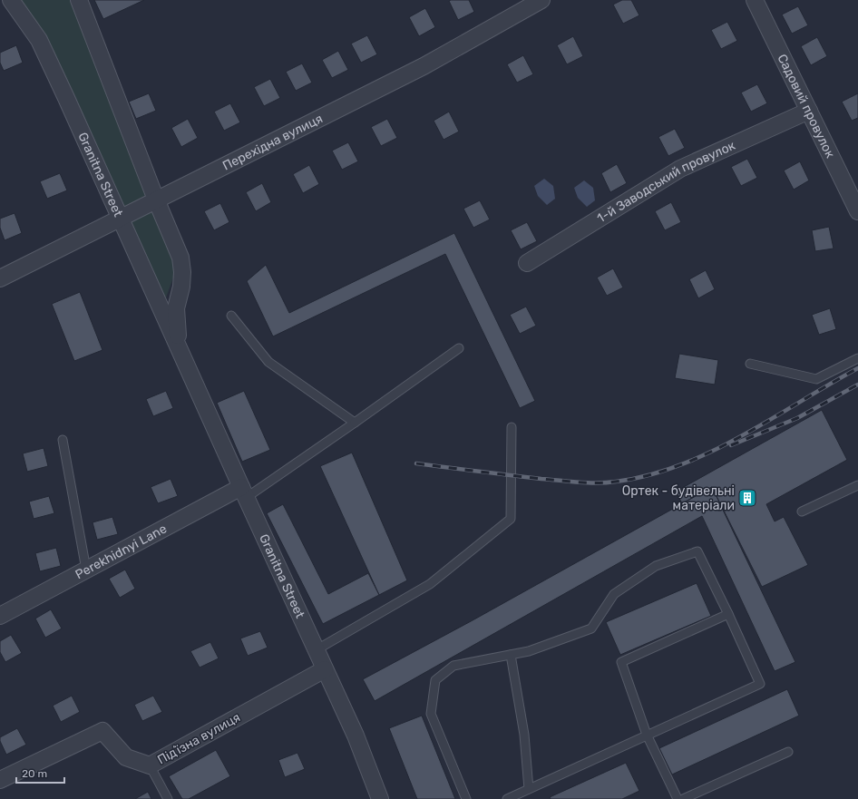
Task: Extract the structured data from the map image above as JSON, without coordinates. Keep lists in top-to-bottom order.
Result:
{
  "streets": {
    "street": [
      "Садовий провулок",
      "Перехідна вулиця",
      "Granitna Street",
      "1-й Заводський провулок",
      "Perekhidnyi Lane",
      "Підʼїзна вулиця"
    ]
  },
  "crossings": [
    ["Садовий провулок", "1-й Заводський провулок"],
    ["Перехідна вулиця", "Granitna Street"],
    ["Granitna Street", "Perekhidnyi Lane"],
    ["Granitna Street", "Підʼїзна вулиця"]
  ],
  "places": {
    "building": ["Ортек - будівельні матеріали"]
  },
  "scale_bar": "20 m"
}
